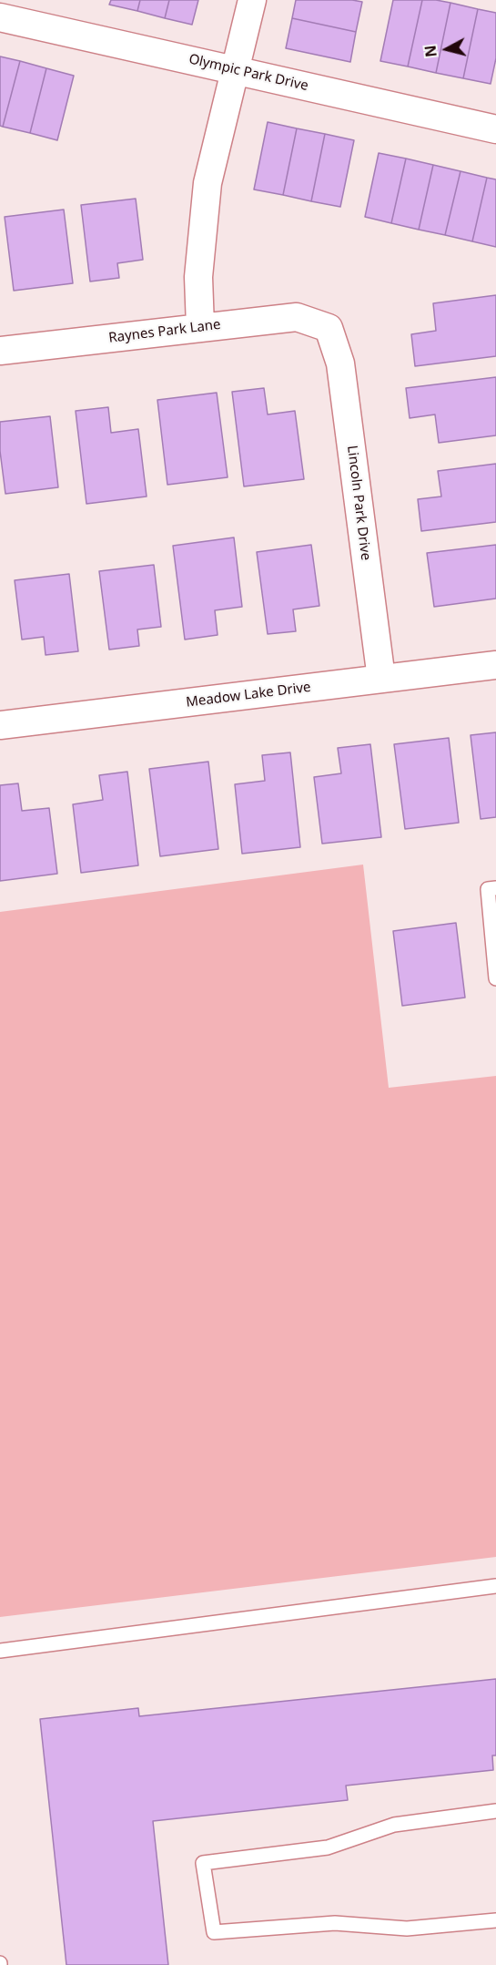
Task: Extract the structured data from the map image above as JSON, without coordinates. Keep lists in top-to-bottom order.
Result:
{
  "streets": {
    "street": [
      "Olympic Park Drive",
      "Raynes Park Lane",
      "Lincoln Park Drive",
      "Meadow Lake Drive"
    ]
  },
  "crossings": [
    ["Raynes Park Lane", "Lincoln Park Drive"],
    ["Lincoln Park Drive", "Meadow Lake Drive"]
  ],
  "north": "left"
}
